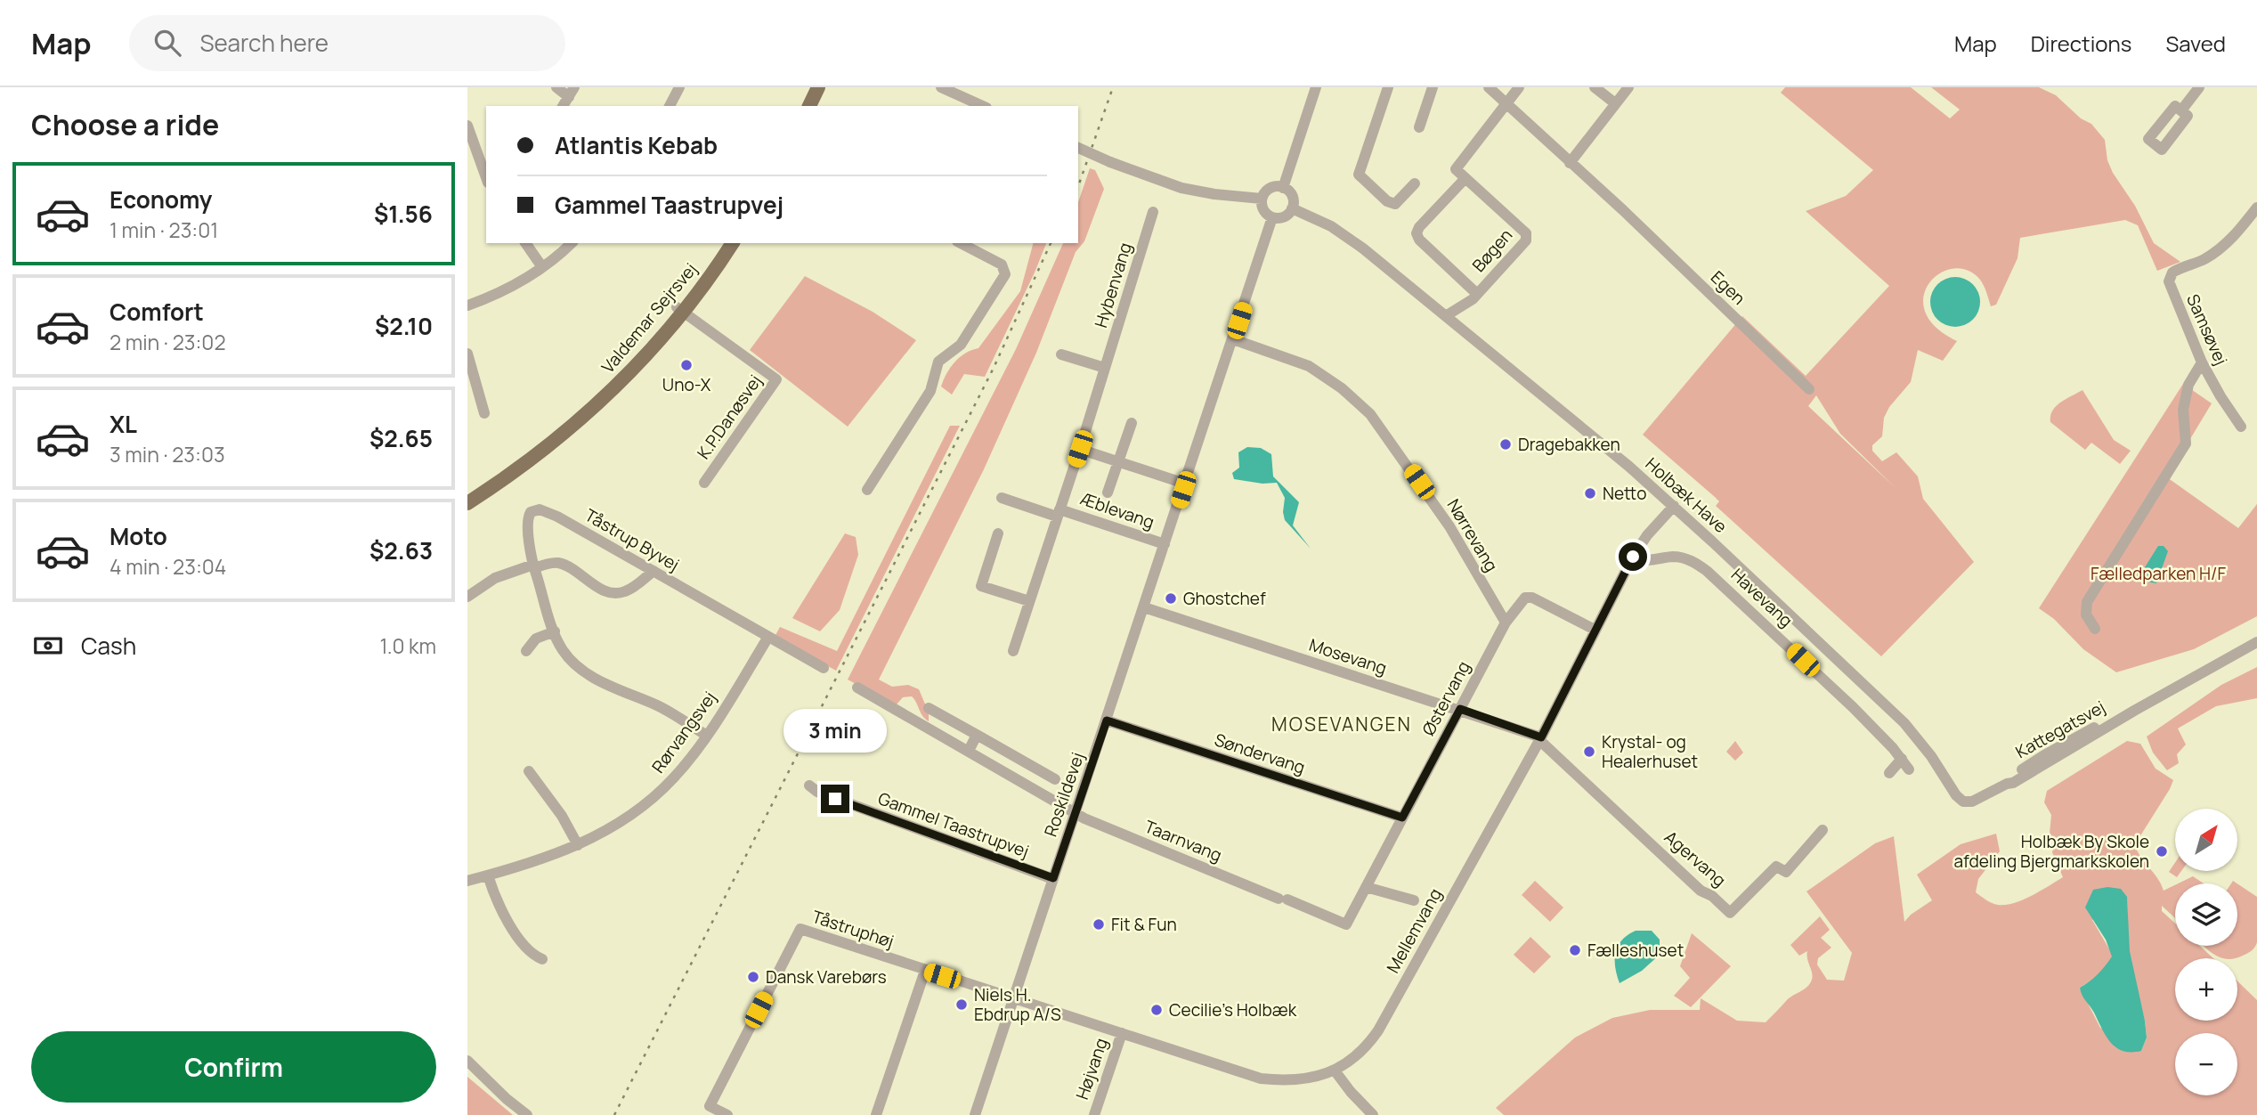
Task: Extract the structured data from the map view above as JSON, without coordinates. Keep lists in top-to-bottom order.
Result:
{
  "streets": {
    "main road": ["Valdemar Sejrsvej"],
    "street": [
      "Bøgen",
      "Hybenvang",
      "Egen",
      "Samsøvej",
      "K.P.Danøsvej",
      "Holbæk Have",
      "Æblevang",
      "Nørrevang",
      "Tåstrup Byvej",
      "Havevang",
      "Mosevang",
      "Østervang",
      "Kattegatsvej",
      "Rørvangsvej",
      "Søndervang",
      "Roskildevej",
      "Gammel Taastrupvej",
      "Taarnvang",
      "Agervang",
      "Tåstruphøj",
      "Mellemvang",
      "Højvang"
    ]
  },
  "crossings": [
    ["Bøgen", "Holbæk Have"],
    ["Hybenvang", "Æblevang"],
    ["Valdemar Sejrsvej", "K.P.Danøsvej"],
    ["Holbæk Have", "Kattegatsvej"],
    ["Holbæk Have", "Roskildevej"],
    ["Holbæk Have", "Mellemvang"],
    ["Æblevang", "Roskildevej"],
    ["Nørrevang", "Østervang"],
    ["Nørrevang", "Roskildevej"],
    ["Tåstrup Byvej", "Rørvangsvej"],
    ["Havevang", "Mellemvang"],
    ["Mosevang", "Østervang"],
    ["Mosevang", "Roskildevej"],
    ["Mosevang", "Agervang"],
    ["Mosevang", "Mellemvang"],
    ["Østervang", "Søndervang"],
    ["Østervang", "Taarnvang"],
    ["Østervang", "Mellemvang"],
    ["Søndervang", "Roskildevej"],
    ["Roskildevej", "Gammel Taastrupvej"],
    ["Roskildevej", "Taarnvang"],
    ["Roskildevej", "Tåstruphøj"],
    ["Roskildevej", "Mellemvang"],
    ["Agervang", "Mellemvang"],
    ["Tåstruphøj", "Mellemvang"],
    ["Mellemvang", "Højvang"]
  ],
  "districts": ["MOSEVANGEN"],
  "parks": ["Fælledparken H/F"],
  "places": [
    "Uno-X",
    "Dragebakken",
    "Netto",
    "Ghostchef",
    "Krystal- og Healerhuset",
    "Holbæk By Skole afdeling Bjergmarkskolen",
    "Fit & Fun",
    "Fælleshuset",
    "Dansk Varebørs",
    "Niels H. Ebdrup A/S",
    "Cecilie's Holbæk"
  ],
  "north": "top right",
  "page": {
    "header": "Map",
    "search": "Search here",
    "nav": ["Map", "Directions", "Saved"],
    "heading": "Choose a ride",
    "banner": ["Atlantis Kebab", "Gammel Taastrupvej"],
    "list": [
      {
        "name": "Economy",
        "note": "1 min · 23:01",
        "value": "$1.56"
      },
      {
        "name": "Comfort",
        "note": "2 min · 23:02",
        "value": "$2.10"
      },
      {
        "name": "XL",
        "note": "3 min · 23:03",
        "value": "$2.65"
      },
      {
        "name": "Moto",
        "note": "4 min · 23:04",
        "value": "$2.63"
      }
    ],
    "pay": ["Cash", "1.0 km"],
    "bubble": "3 min",
    "map_buttons": ["+", "−"],
    "buttons": "Confirm"
  }
}
